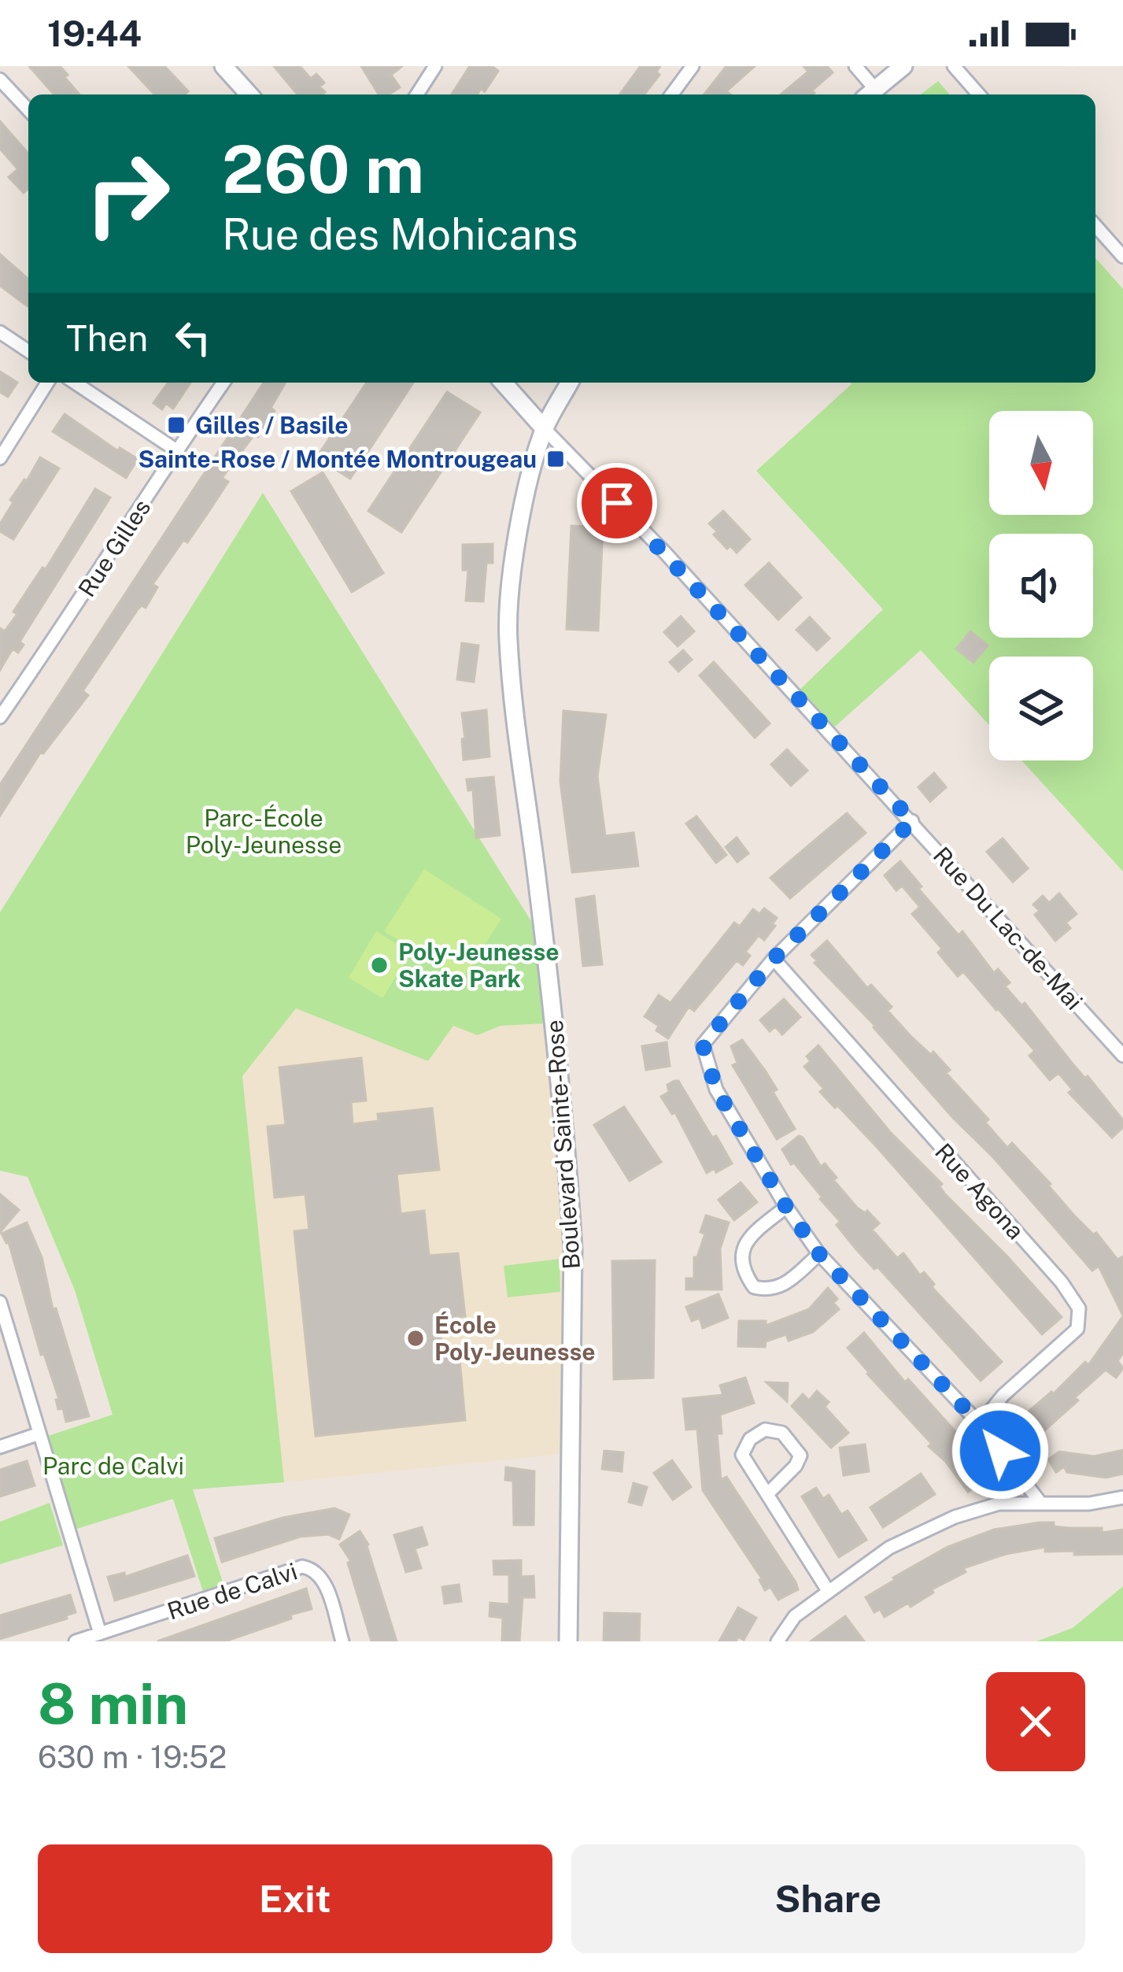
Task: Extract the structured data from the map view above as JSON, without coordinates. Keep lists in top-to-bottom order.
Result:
{
  "streets": {
    "street": [
      "Rue Gilles",
      "Rue Du Lac-de-Mai",
      "Boulevard Sainte-Rose",
      "Rue Agona",
      "Rue de Calvi"
    ]
  },
  "crossings": [
    ["Rue Du Lac-de-Mai", "Boulevard Sainte-Rose"]
  ],
  "parks": ["Parc-École Poly-Jeunesse", "Parc de Calvi"],
  "places": {
    "transit": ["Gilles / Basile", "Sainte-Rose / Montée Montrougeau"],
    "other": ["Poly-Jeunesse Skate Park", "École Poly-Jeunesse"]
  },
  "north": "bottom",
  "page": {
    "status": "19:44",
    "turn": ["260 m", "Rue des Mohicans"],
    "then": "Then",
    "heading": ["8 min", "630 m · 19:52"],
    "buttons": ["Exit", "Share"]
  }
}
